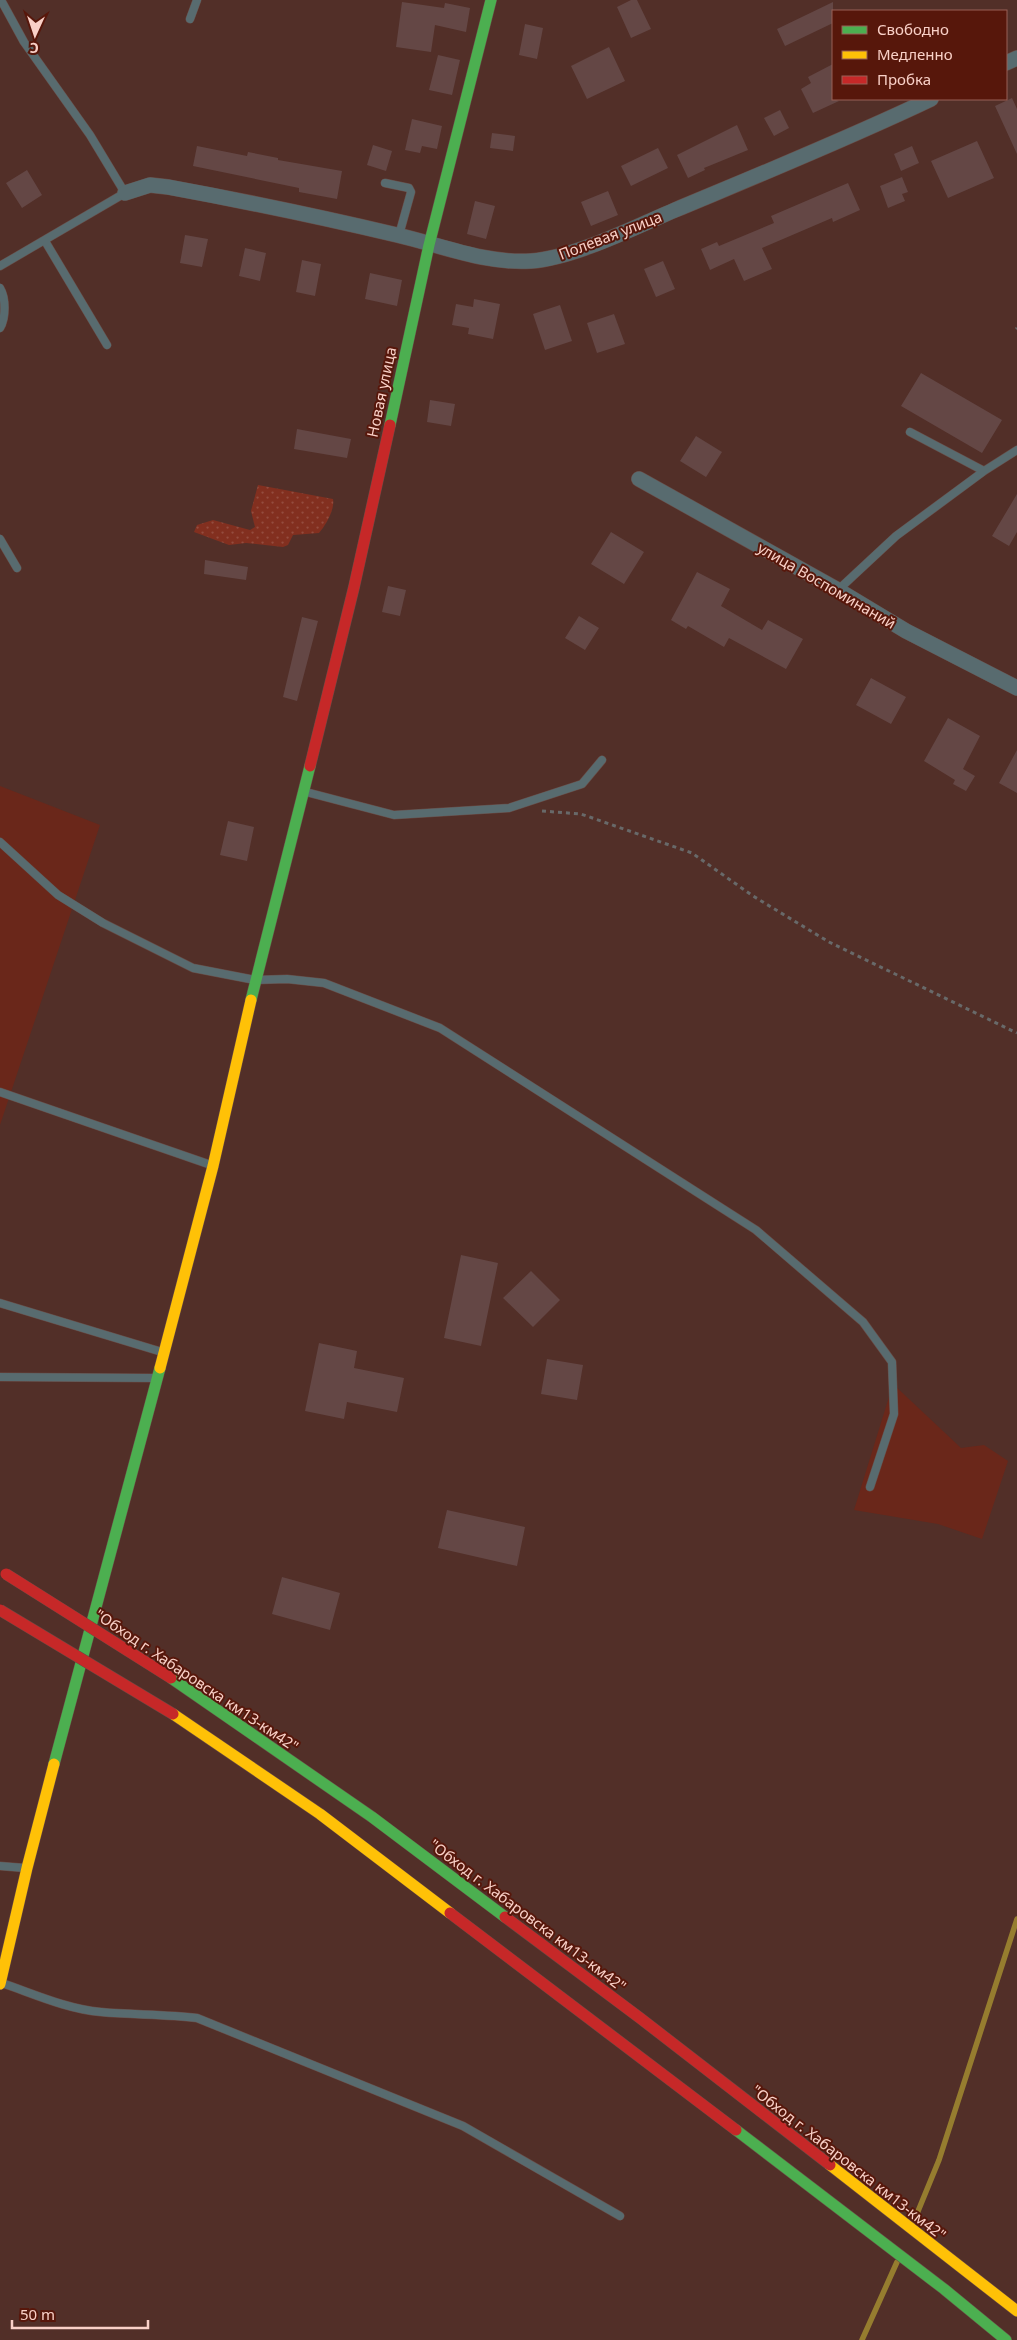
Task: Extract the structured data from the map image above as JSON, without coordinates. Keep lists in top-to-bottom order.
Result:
{
  "streets": {
    "main road": ["Новая улица", "\"Обход г. Хабаровска км13-км42\""],
    "street": ["Полевая улица", "улица Воспоминаний"]
  },
  "crossings": [
    ["Полевая улица", "Новая улица"]
  ],
  "legend": ["Свободно", "Медленно", "Пробка"],
  "scale_bar": "50 m",
  "north": "bottom"
}
